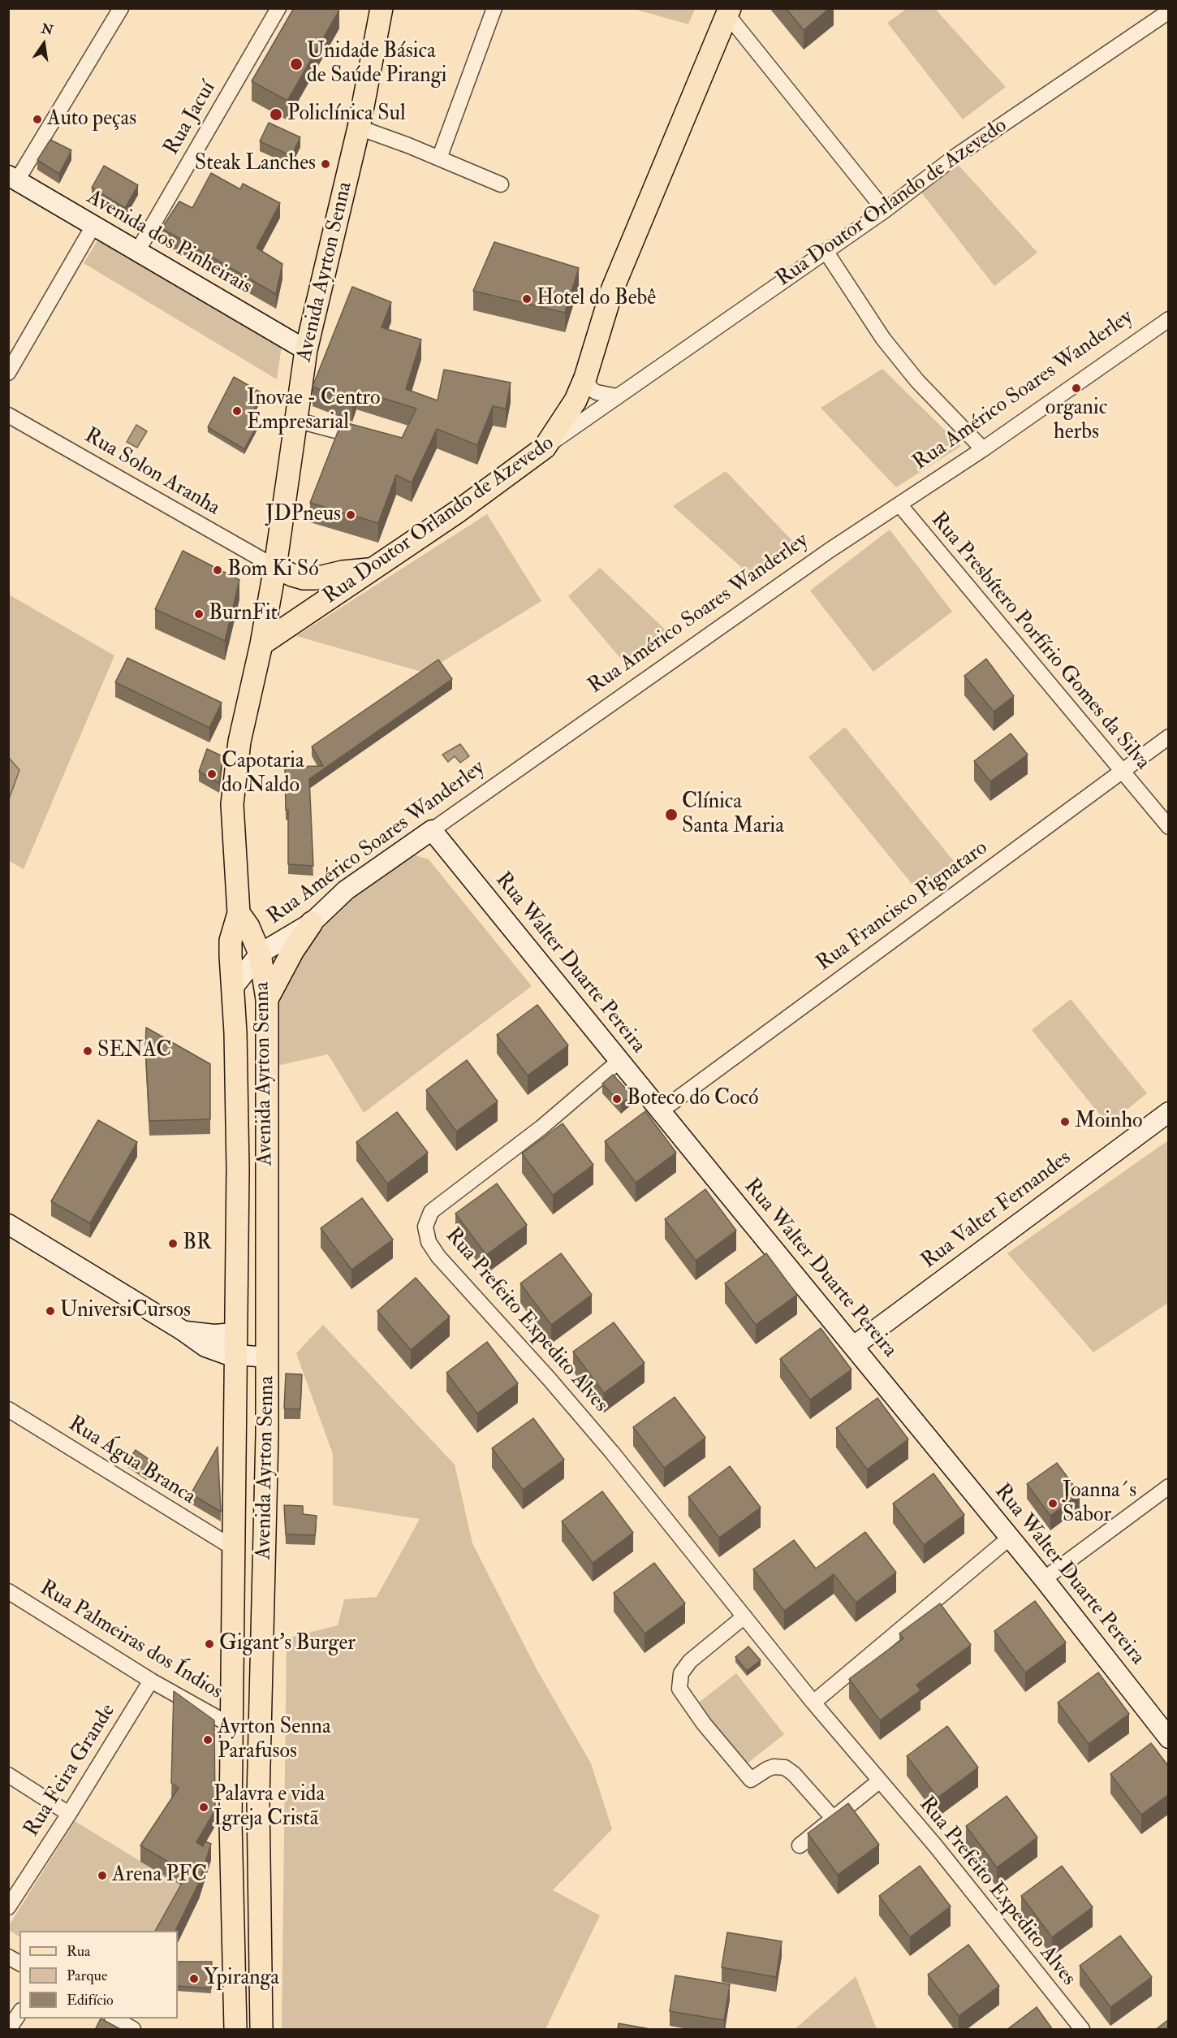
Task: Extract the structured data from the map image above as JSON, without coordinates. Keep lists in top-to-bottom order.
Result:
{
  "streets": {
    "main road": [
      "Rua Doutor Orlando de Azevedo",
      "Avenida dos Pinheirais",
      "Avenida Ayrton Senna",
      "Rua Américo Soares Wanderley",
      "Rua Walter Duarte Pereira",
      "Rua Valter Fernandes"
    ],
    "street": [
      "Rua Jacuí",
      "Rua Solon Aranha",
      "Rua Presbítero Porfírio Gomes da Silva",
      "Rua Francisco Pignataro",
      "Rua Prefeito Expedito Alves",
      "Rua Água Branca",
      "Rua Palmeiras dos Índios",
      "Rua Feira Grande"
    ]
  },
  "crossings": [
    ["Rua Jacuí", "Avenida dos Pinheirais"],
    ["Rua Doutor Orlando de Azevedo", "Avenida Ayrton Senna"],
    ["Avenida dos Pinheirais", "Avenida Ayrton Senna"],
    ["Avenida Ayrton Senna", "Rua Américo Soares Wanderley"],
    ["Avenida Ayrton Senna", "Rua Solon Aranha"],
    ["Avenida Ayrton Senna", "Rua Água Branca"],
    ["Avenida Ayrton Senna", "Rua Palmeiras dos Índios"],
    ["Rua Américo Soares Wanderley", "Rua Presbítero Porfírio Gomes da Silva"],
    ["Rua Américo Soares Wanderley", "Rua Walter Duarte Pereira"],
    ["Rua Presbítero Porfírio Gomes da Silva", "Rua Francisco Pignataro"],
    ["Rua Francisco Pignataro", "Rua Walter Duarte Pereira"],
    ["Rua Walter Duarte Pereira", "Rua Valter Fernandes"],
    ["Rua Walter Duarte Pereira", "Rua Prefeito Expedito Alves"],
    ["Rua Palmeiras dos Índios", "Rua Feira Grande"]
  ],
  "places": [
    "Unidade Básica de Saúde Pirangi",
    "Policlínica Sul",
    "Auto peças",
    "Steak Lanches",
    "Hotel do Bebê",
    "organic herbs",
    "Inovae - Centro Empresarial",
    "JDPneus",
    "Bom Ki Só",
    "BurnFit",
    "Capotaria do Naldo",
    "Clínica Santa Maria",
    "SENAC",
    "Boteco do Cocó",
    "Moinho",
    "BR",
    "UniversiCursos",
    "Joanna´s Sabor",
    "Gigant's Burger",
    "Ayrton Senna Parafusos",
    "Palavra e vida Igreja Cristã",
    "Arena PFC",
    "Ypiranga"
  ],
  "legend": ["Rua", "Parque", "Edifício"],
  "north": "top"
}
